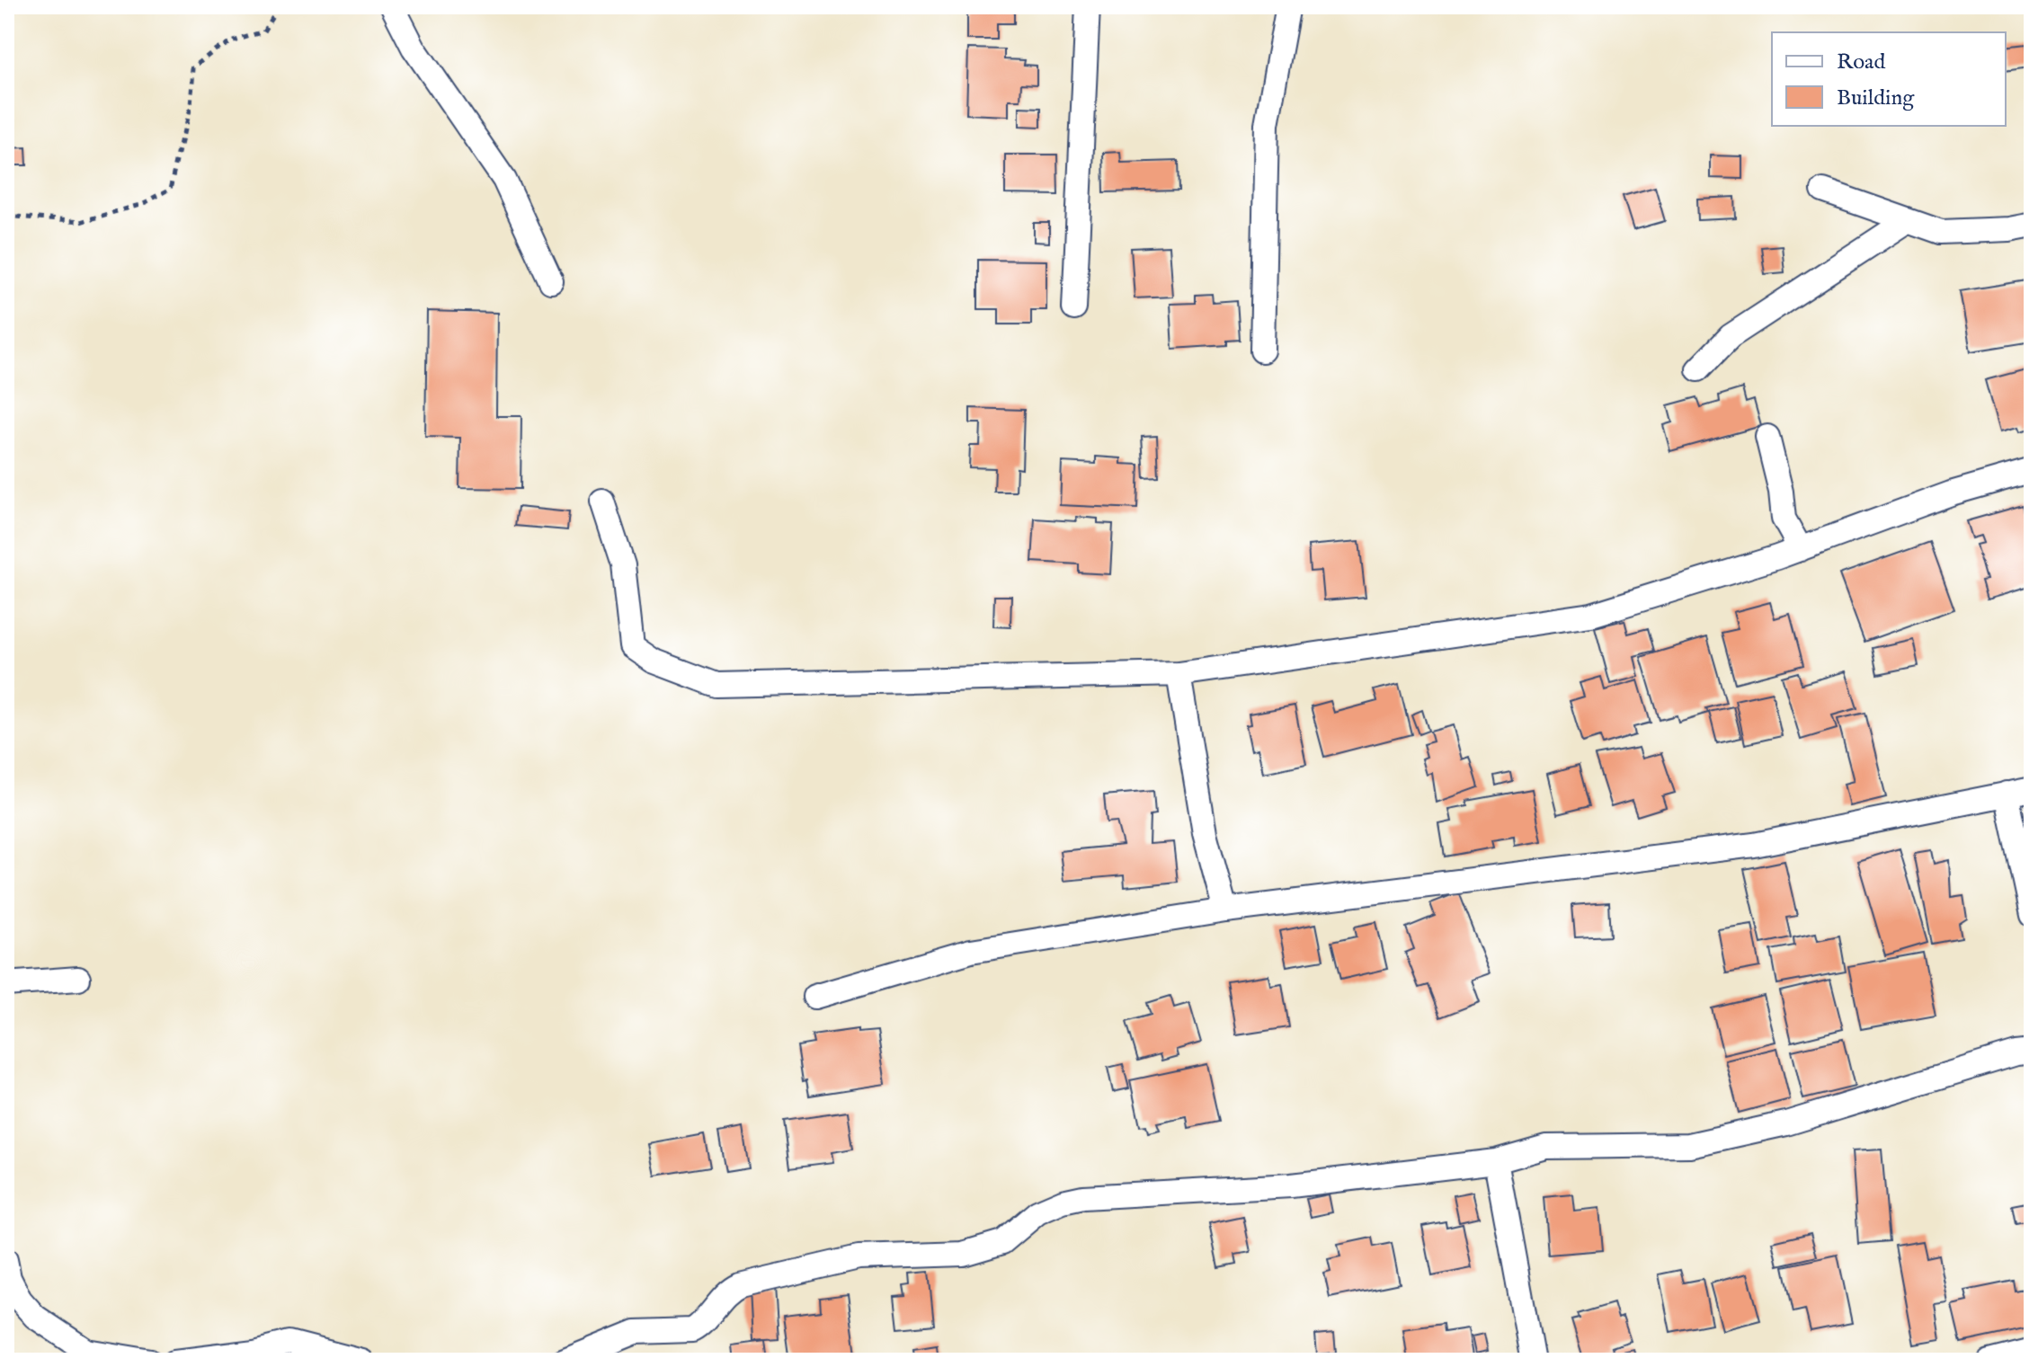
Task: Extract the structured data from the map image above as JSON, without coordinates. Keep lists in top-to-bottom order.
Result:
{
  "legend": ["Road", "Building"]
}
